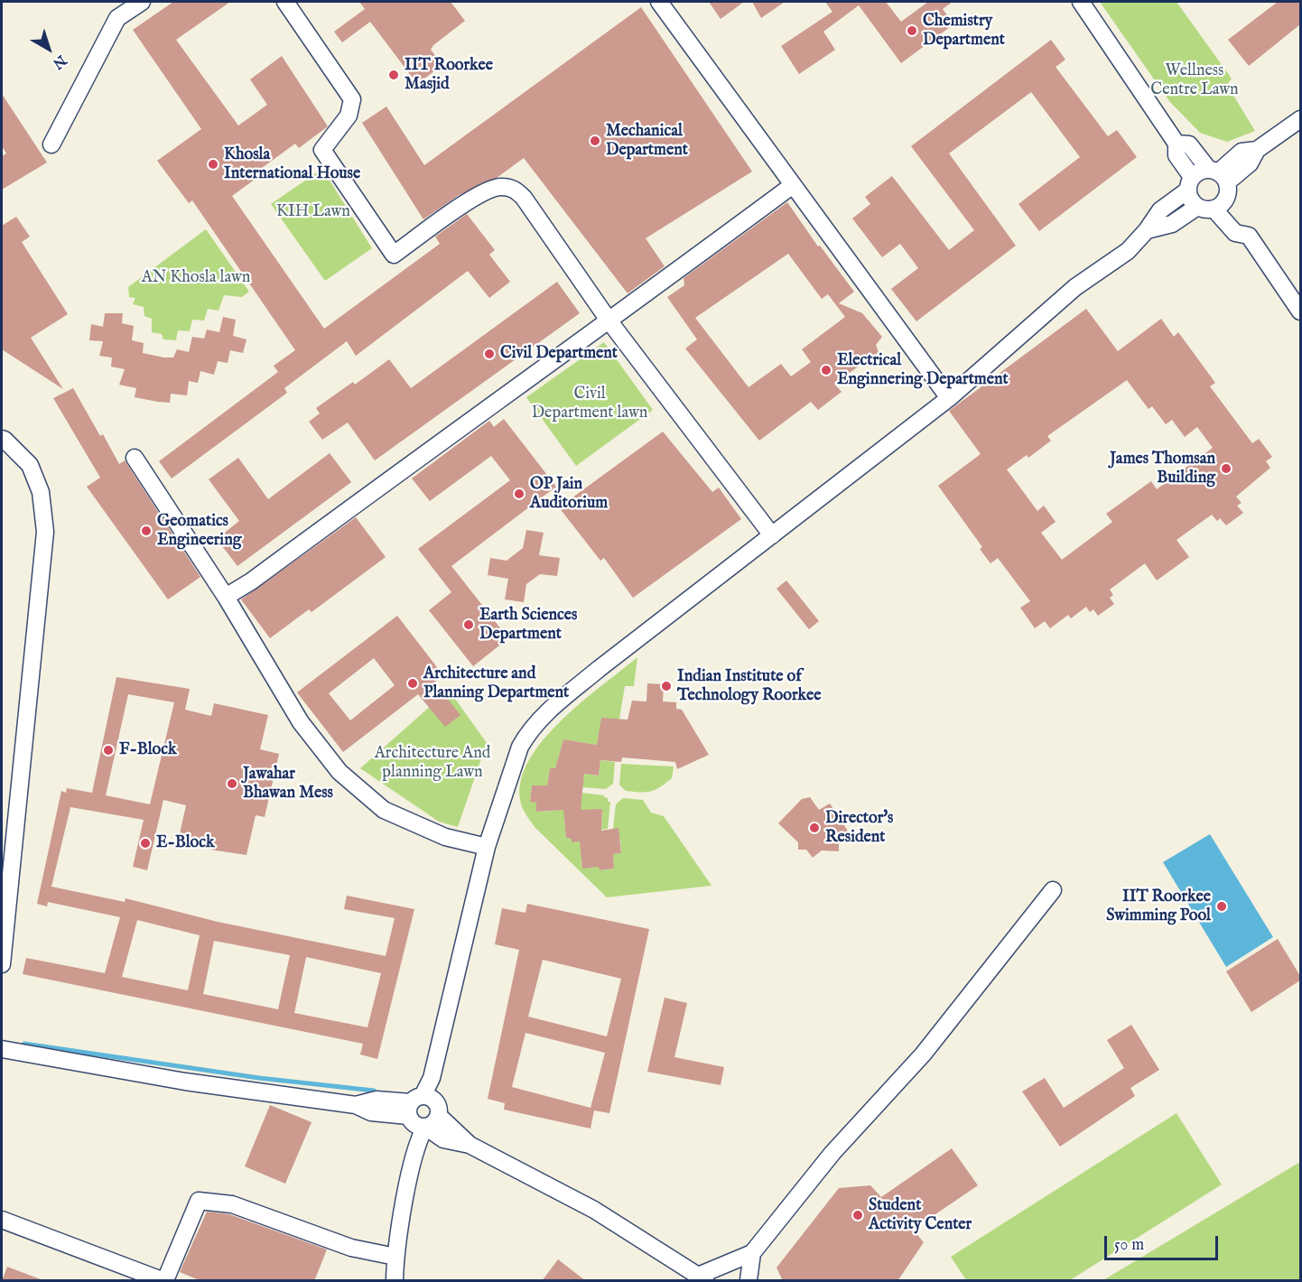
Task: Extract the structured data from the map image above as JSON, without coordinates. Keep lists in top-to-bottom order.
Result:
{
  "parks": [
    "Wellness Centre Lawn",
    "KIH Lawn",
    "AN Khosla lawn",
    "Civil Department lawn",
    "Architecture And planning Lawn"
  ],
  "places": [
    "Chemistry Department",
    "IIT Roorkee Masjid",
    "Mechanical Department",
    "Khosla International House",
    "Civil Department",
    "Electrical Enginnering Department",
    "James Thomsan Building",
    "OP Jain Auditorium",
    "Geomatics Engineering",
    "Earth Sciences Department",
    "Architecture and Planning Department",
    "Indian Institute of Technology Roorkee",
    "F-Block",
    "Jawahar Bhawan Mess",
    "Director's Resident",
    "E-Block",
    "IIT Roorkee Swimming Pool",
    "Student Activity Center"
  ],
  "scale_bar": "50 m",
  "north": "bottom right"
}
